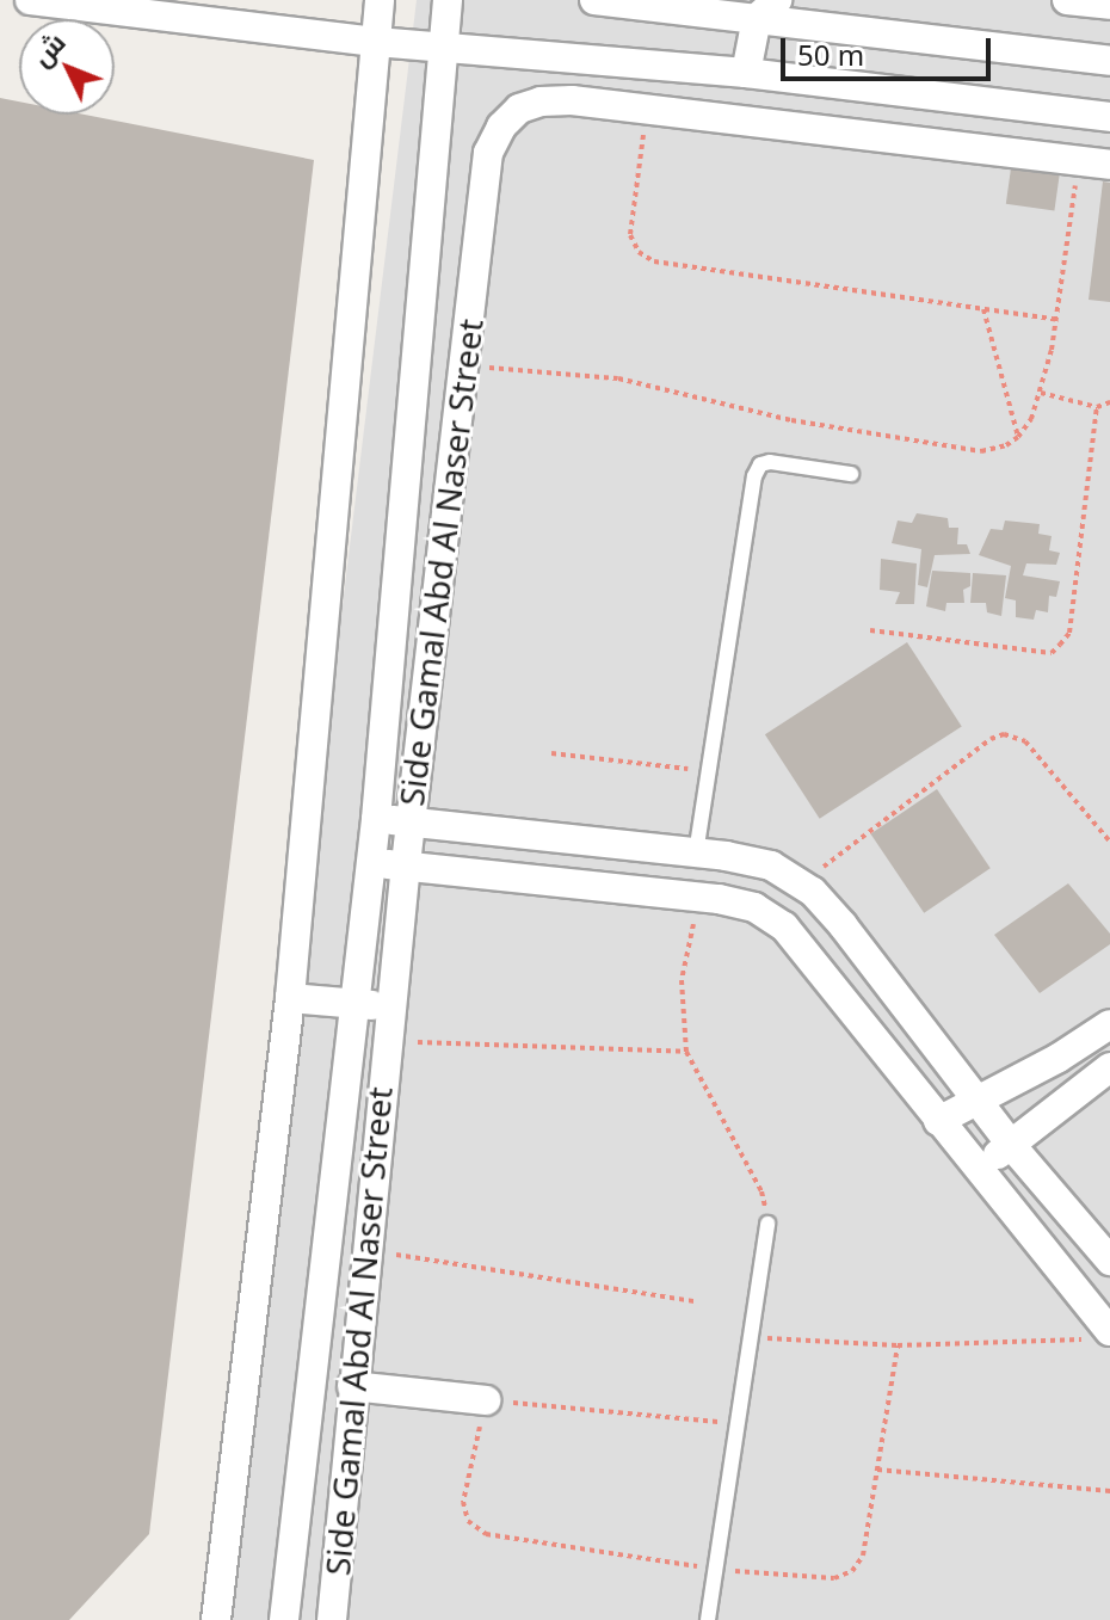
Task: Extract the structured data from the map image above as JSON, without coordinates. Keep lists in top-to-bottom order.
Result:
{
  "streets": {
    "street": ["Side Gamal Abd Al Naser Street"]
  },
  "scale_bar": "50 m",
  "north": "top left"
}
